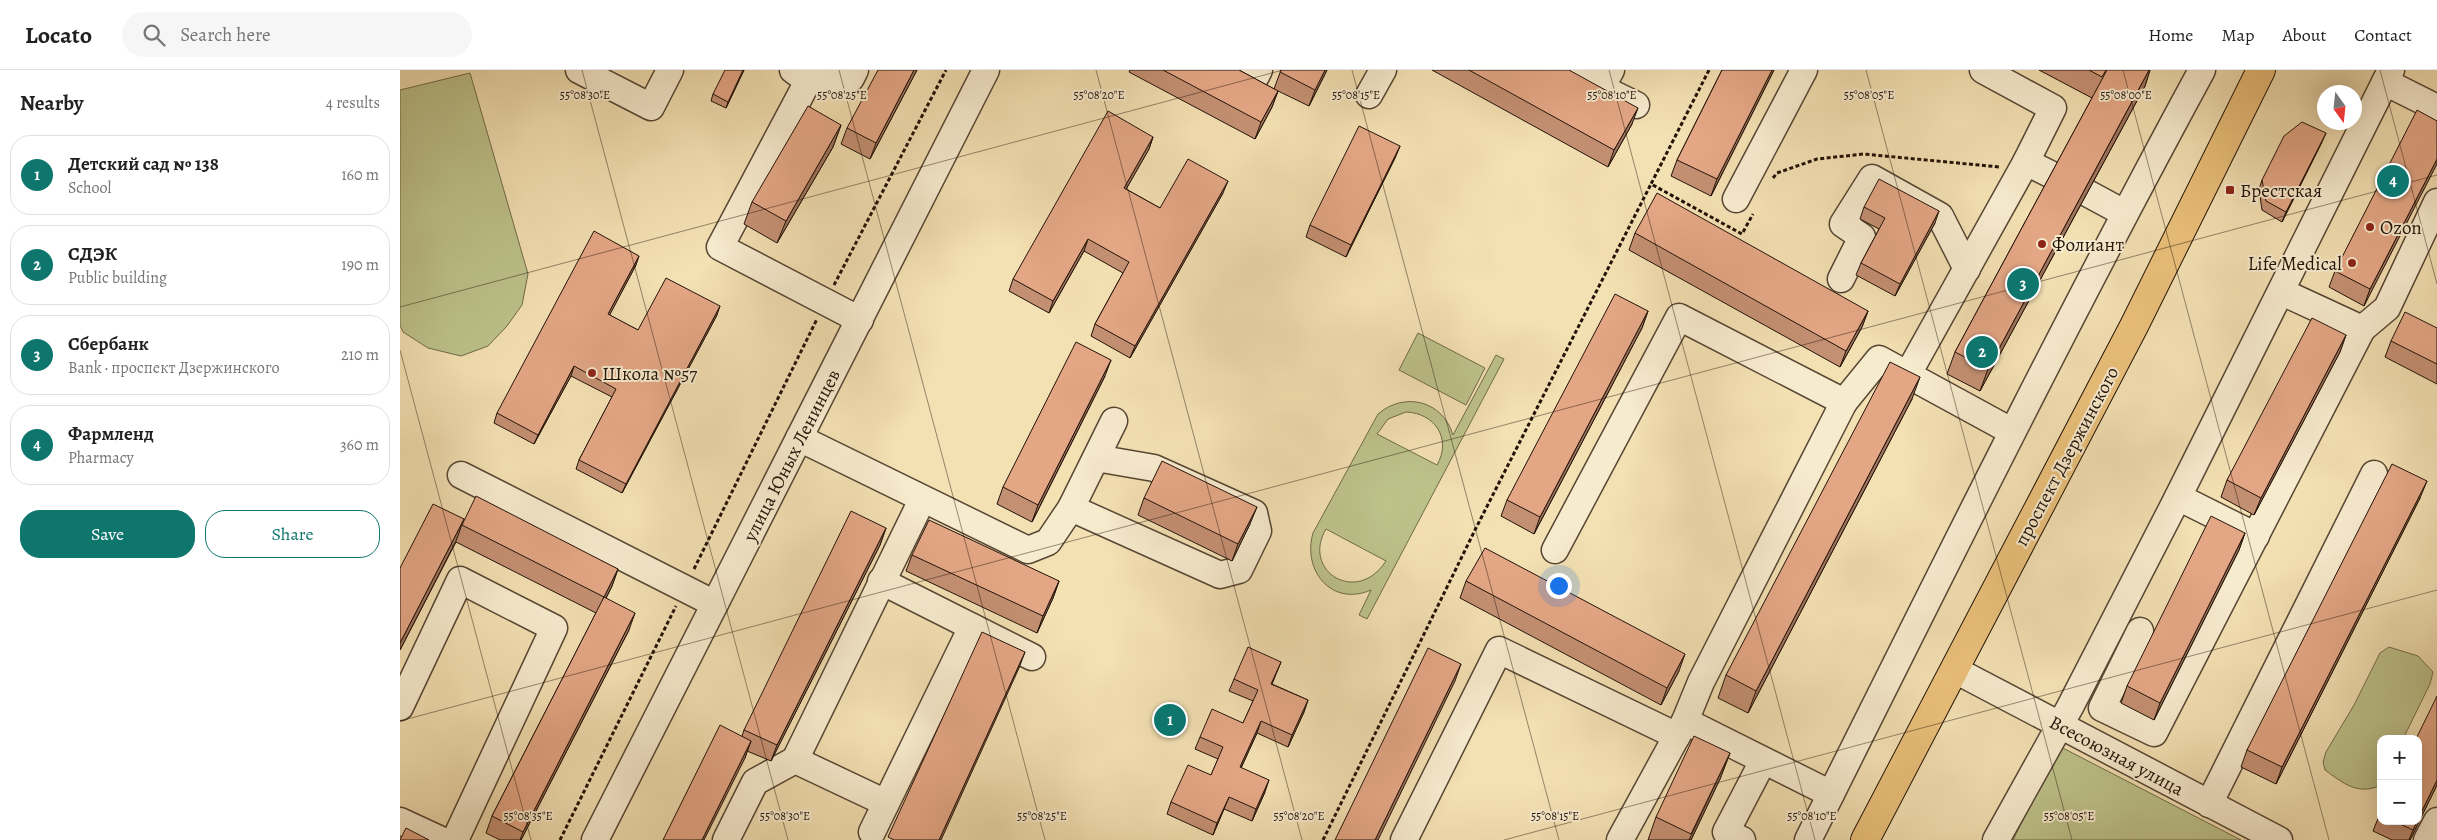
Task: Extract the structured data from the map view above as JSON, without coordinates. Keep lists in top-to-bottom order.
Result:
{
  "streets": {
    "main road": ["проспект Дзержинского"],
    "street": ["улица Юных Ленинцев", "Всесоюзная улица"]
  },
  "crossings": [
    ["проспект Дзержинского", "Всесоюзная улица"]
  ],
  "places": {
    "transit": ["Брестская"],
    "other": [
      "Ozon",
      "Фолиант",
      "Life Medical",
      "Школа №57"
    ]
  },
  "north": "bottom",
  "page": {
    "header": "Locato",
    "search": "Search here",
    "nav": [
      "Home",
      "Map",
      "About",
      "Contact"
    ],
    "heading": ["Nearby", "4 results"],
    "list": [
      {
        "mark": "1",
        "name": "Детский сад № 138",
        "note": "School",
        "value": "160 m"
      },
      {
        "mark": "2",
        "name": "СДЭК",
        "note": "Public building",
        "value": "190 m"
      },
      {
        "mark": "3",
        "name": "Сбербанк",
        "note": "Bank · проспект Дзержинского",
        "value": "210 m"
      },
      {
        "mark": "4",
        "name": "Фармленд",
        "note": "Pharmacy",
        "value": "360 m"
      }
    ],
    "pins": [
      "4",
      "3",
      "2",
      "1"
    ],
    "buttons": ["Save", "Share"],
    "map_buttons": ["+", "−"]
  },
  "coordinates": [
    "55°08'30\"E",
    "55°08'25\"E",
    "55°08'20\"E",
    "55°08'15\"E",
    "55°08'10\"E",
    "55°08'05\"E",
    "55°08'00\"E",
    "55°08'35\"E"
  ]
}
